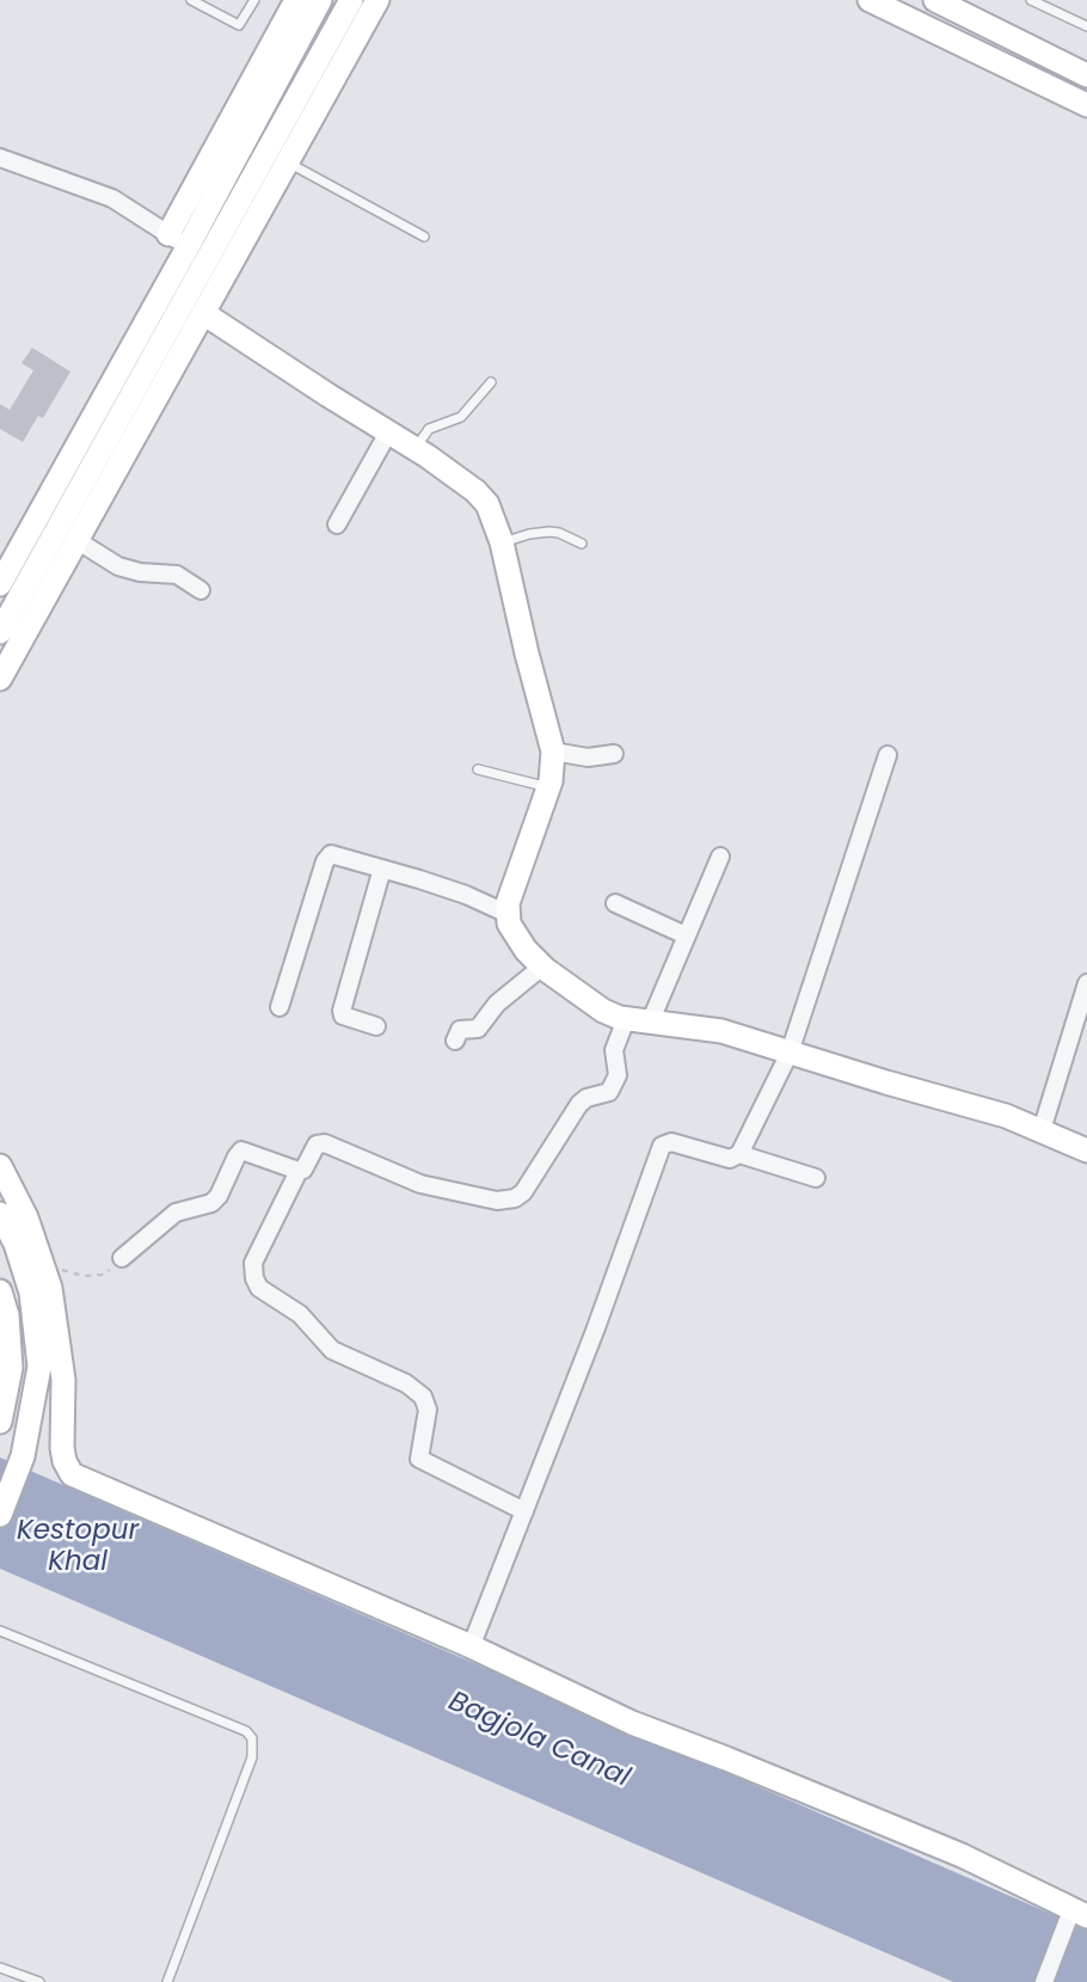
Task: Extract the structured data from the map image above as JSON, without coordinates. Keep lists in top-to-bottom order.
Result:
{
  "water": ["Kestopur Khal", "Bagjola Canal"]
}
